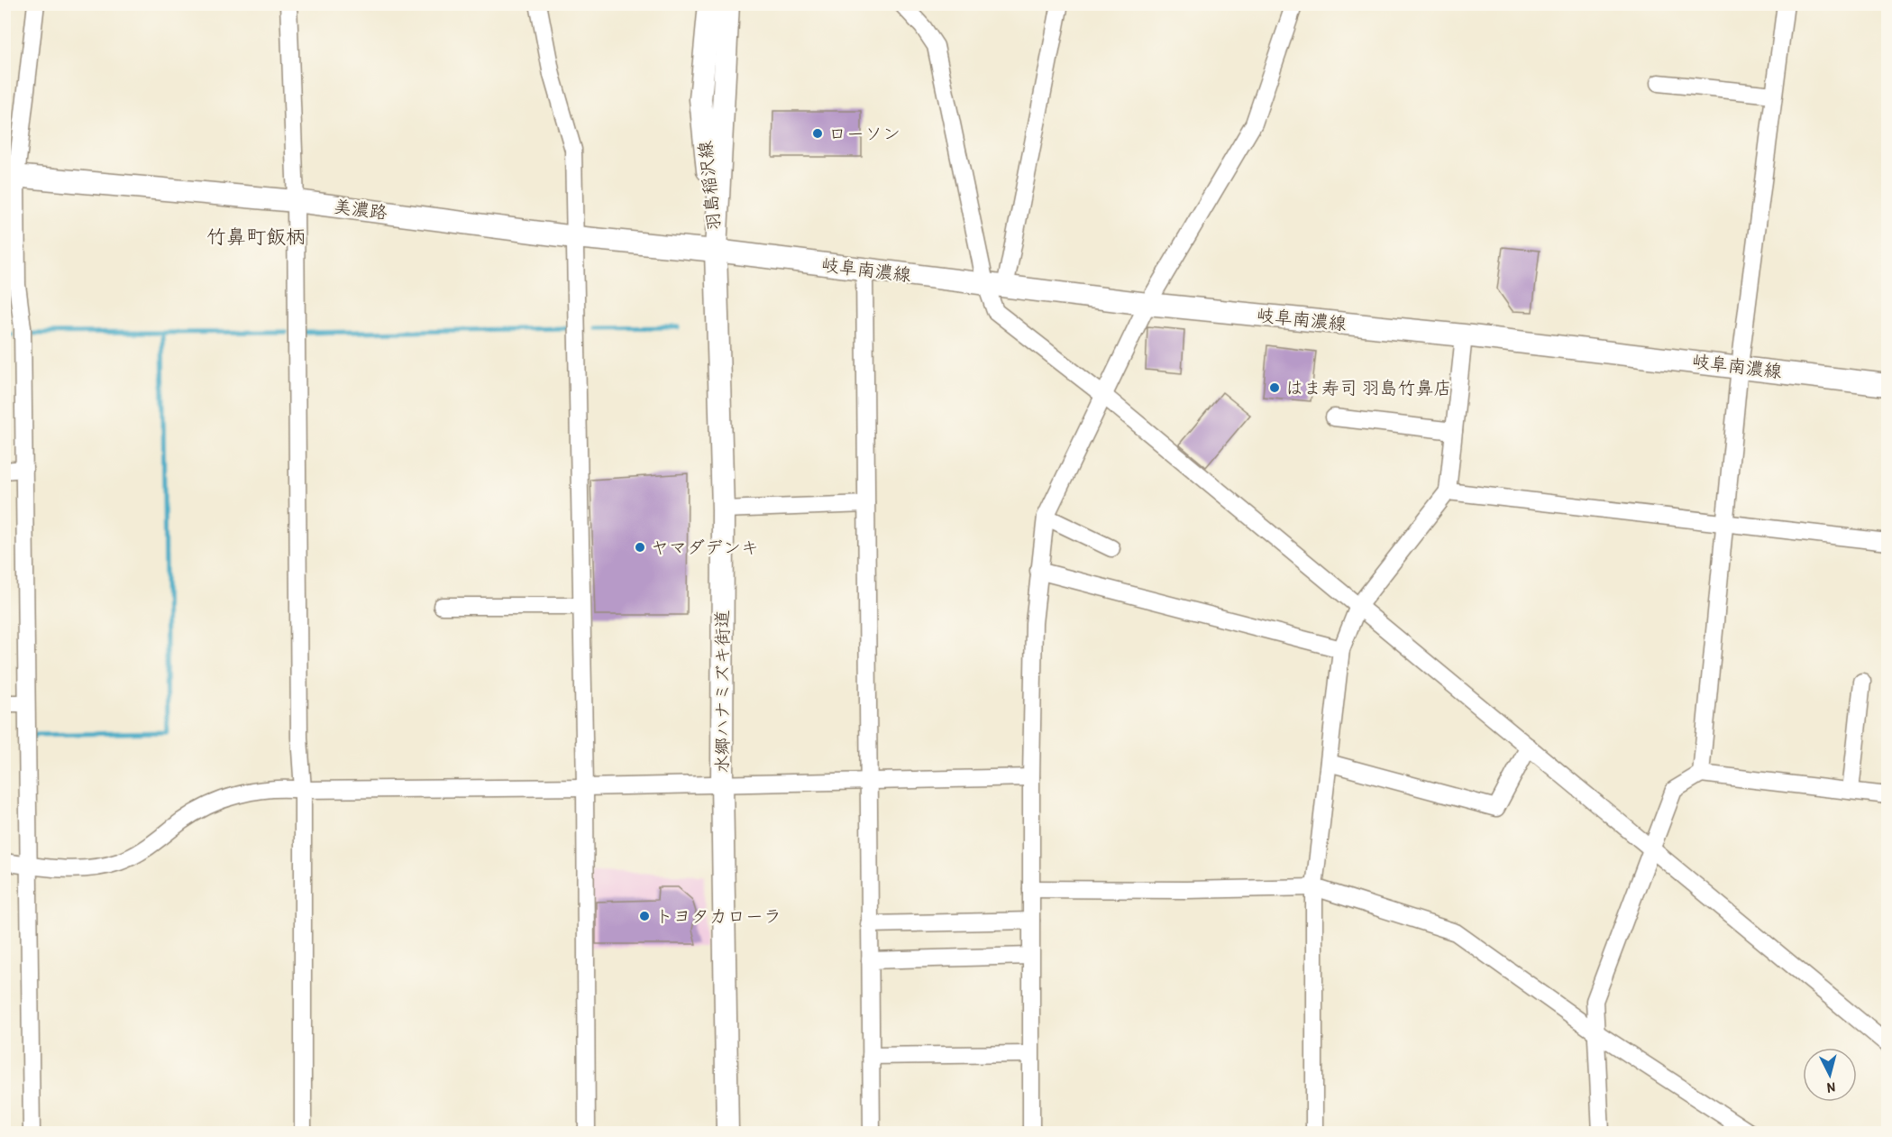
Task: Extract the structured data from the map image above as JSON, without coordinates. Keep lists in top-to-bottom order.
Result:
{
  "streets": {
    "main road": [
      "羽島稲沢線",
      "美濃路",
      "岐阜南濃線",
      "水郷ハナミズキ街道"
    ]
  },
  "crossings": [
    ["羽島稲沢線", "美濃路"],
    ["羽島稲沢線", "岐阜南濃線"],
    ["羽島稲沢線", "水郷ハナミズキ街道"],
    ["美濃路", "岐阜南濃線"],
    ["美濃路", "水郷ハナミズキ街道"],
    ["岐阜南濃線", "水郷ハナミズキ街道"]
  ],
  "districts": ["竹鼻町飯柄"],
  "places": [
    "ローソン",
    "はま寿司 羽島竹鼻店",
    "ヤマダデンキ",
    "トヨタカローラ"
  ],
  "north": "bottom"
}
